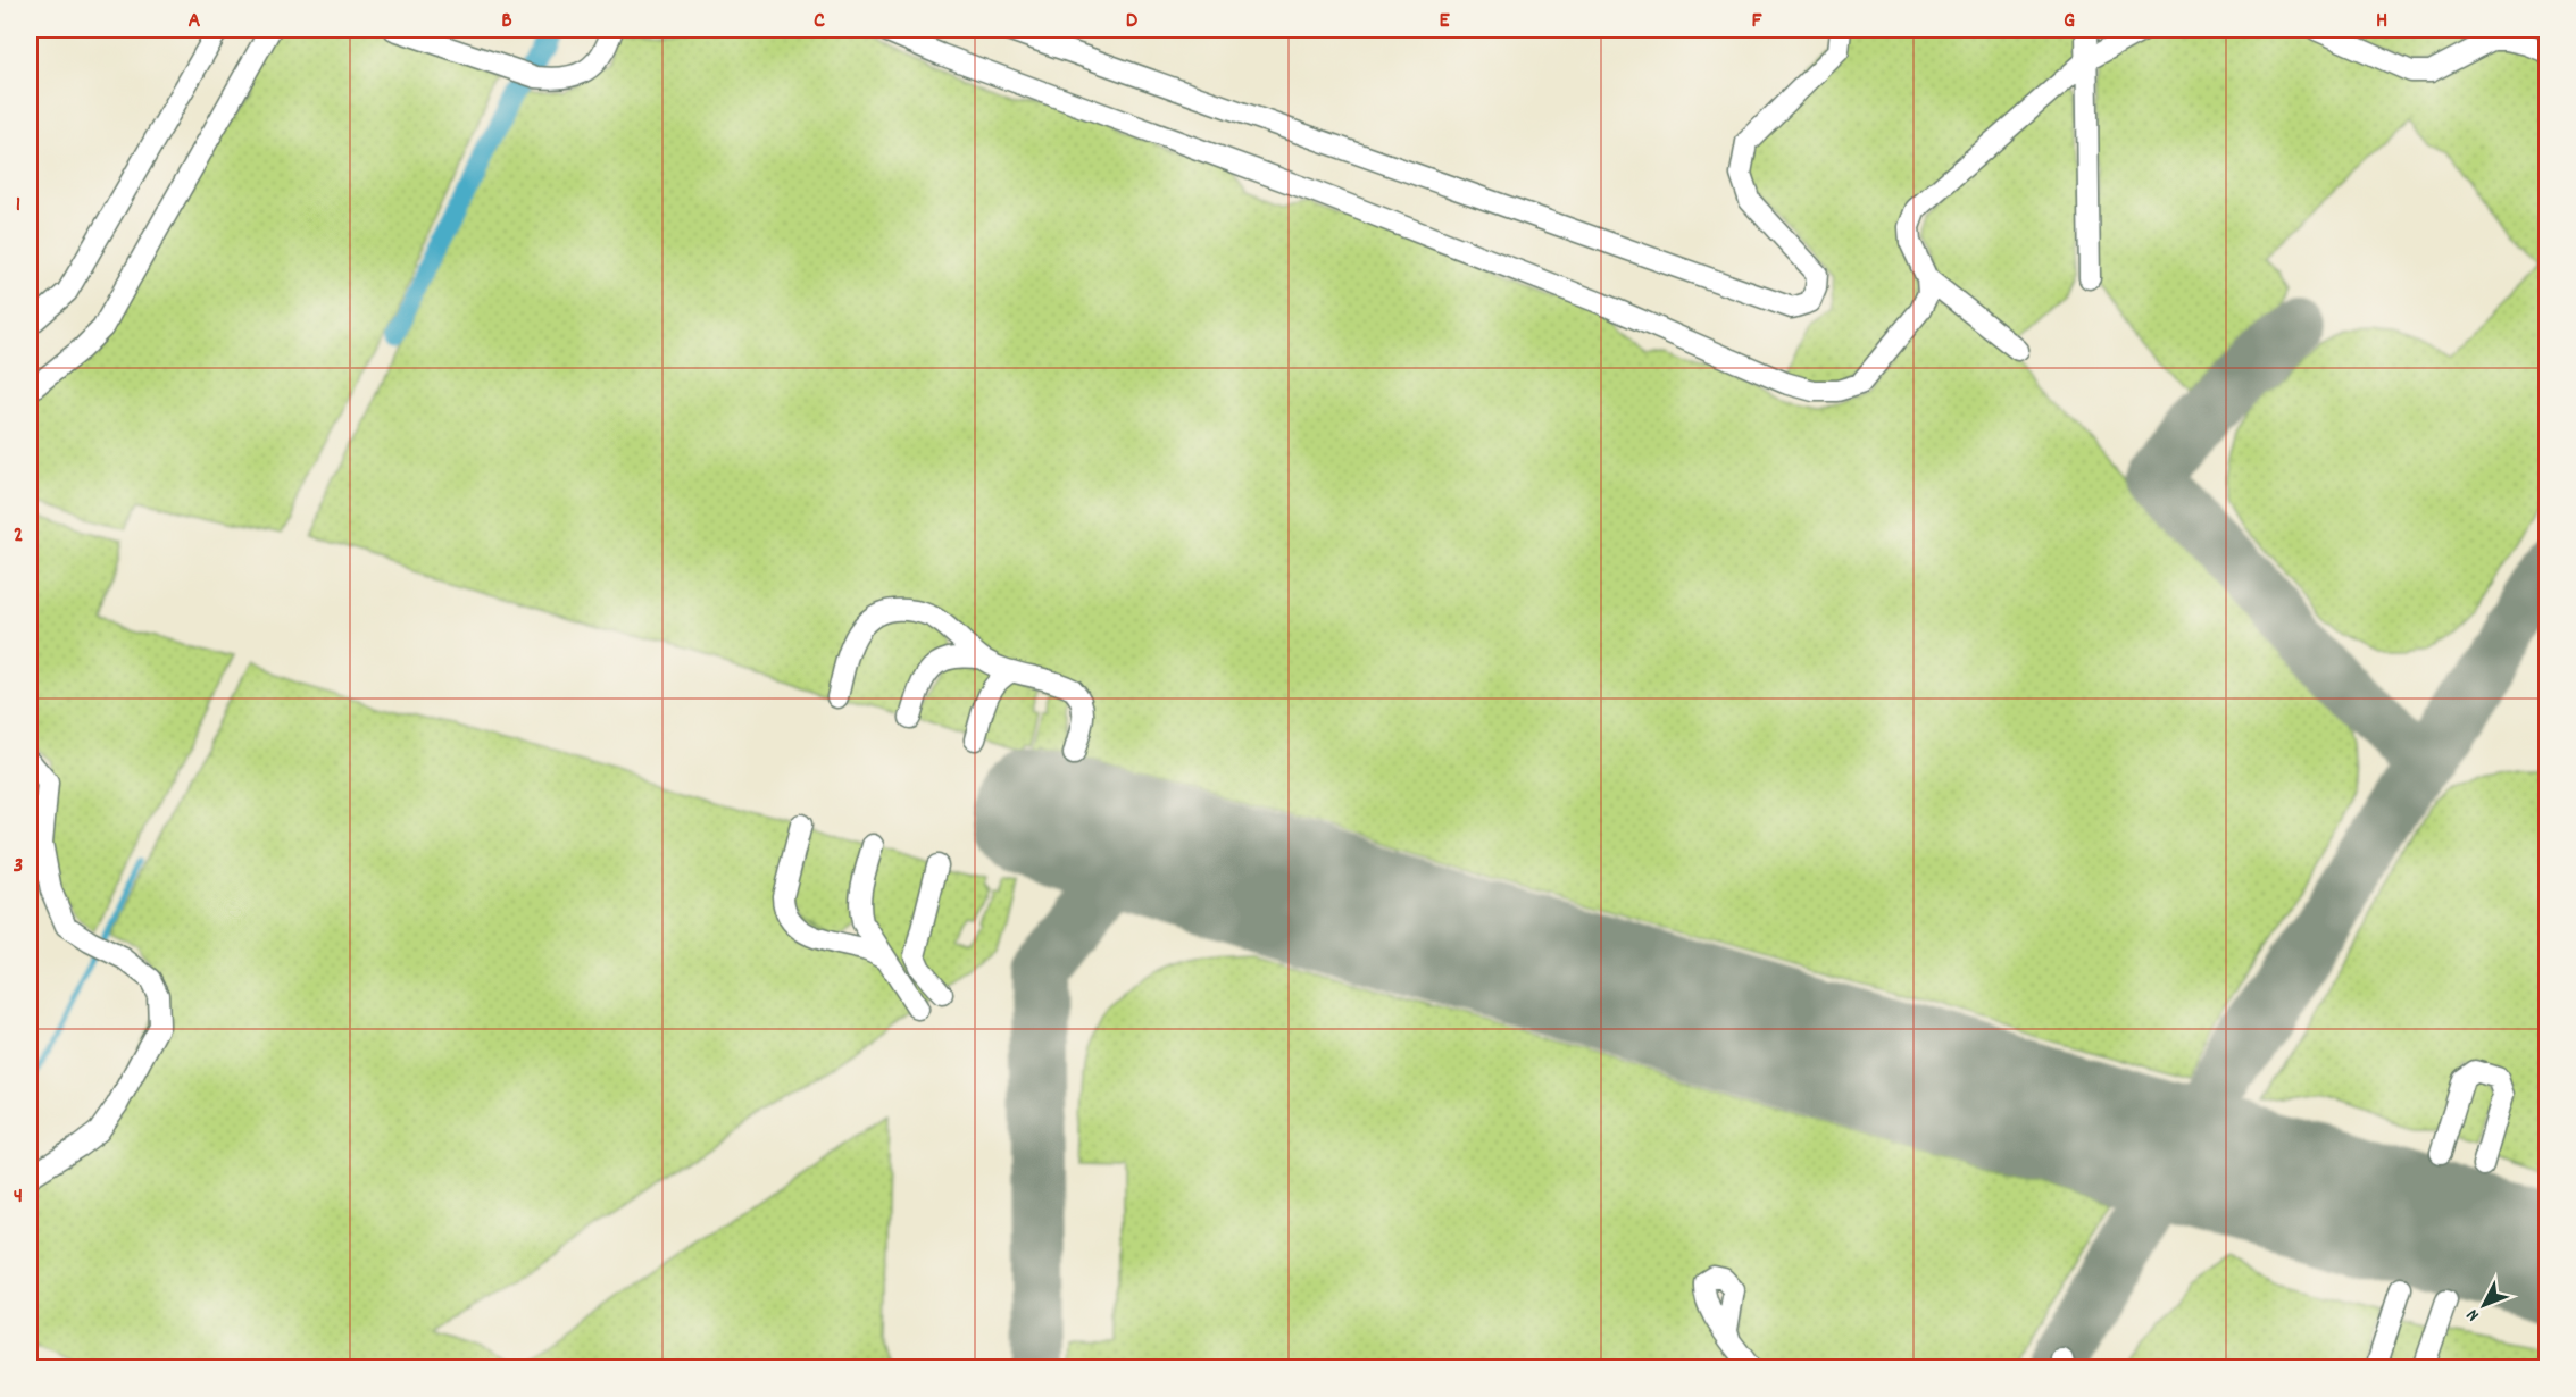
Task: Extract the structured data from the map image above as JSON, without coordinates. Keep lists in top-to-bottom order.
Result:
{
  "north": "bottom left",
  "grid": {
    "columns": [
      "A",
      "B",
      "C",
      "D",
      "E",
      "F",
      "G",
      "H"
    ],
    "rows": [
      "1",
      "2",
      "3",
      "4"
    ]
  }
}
